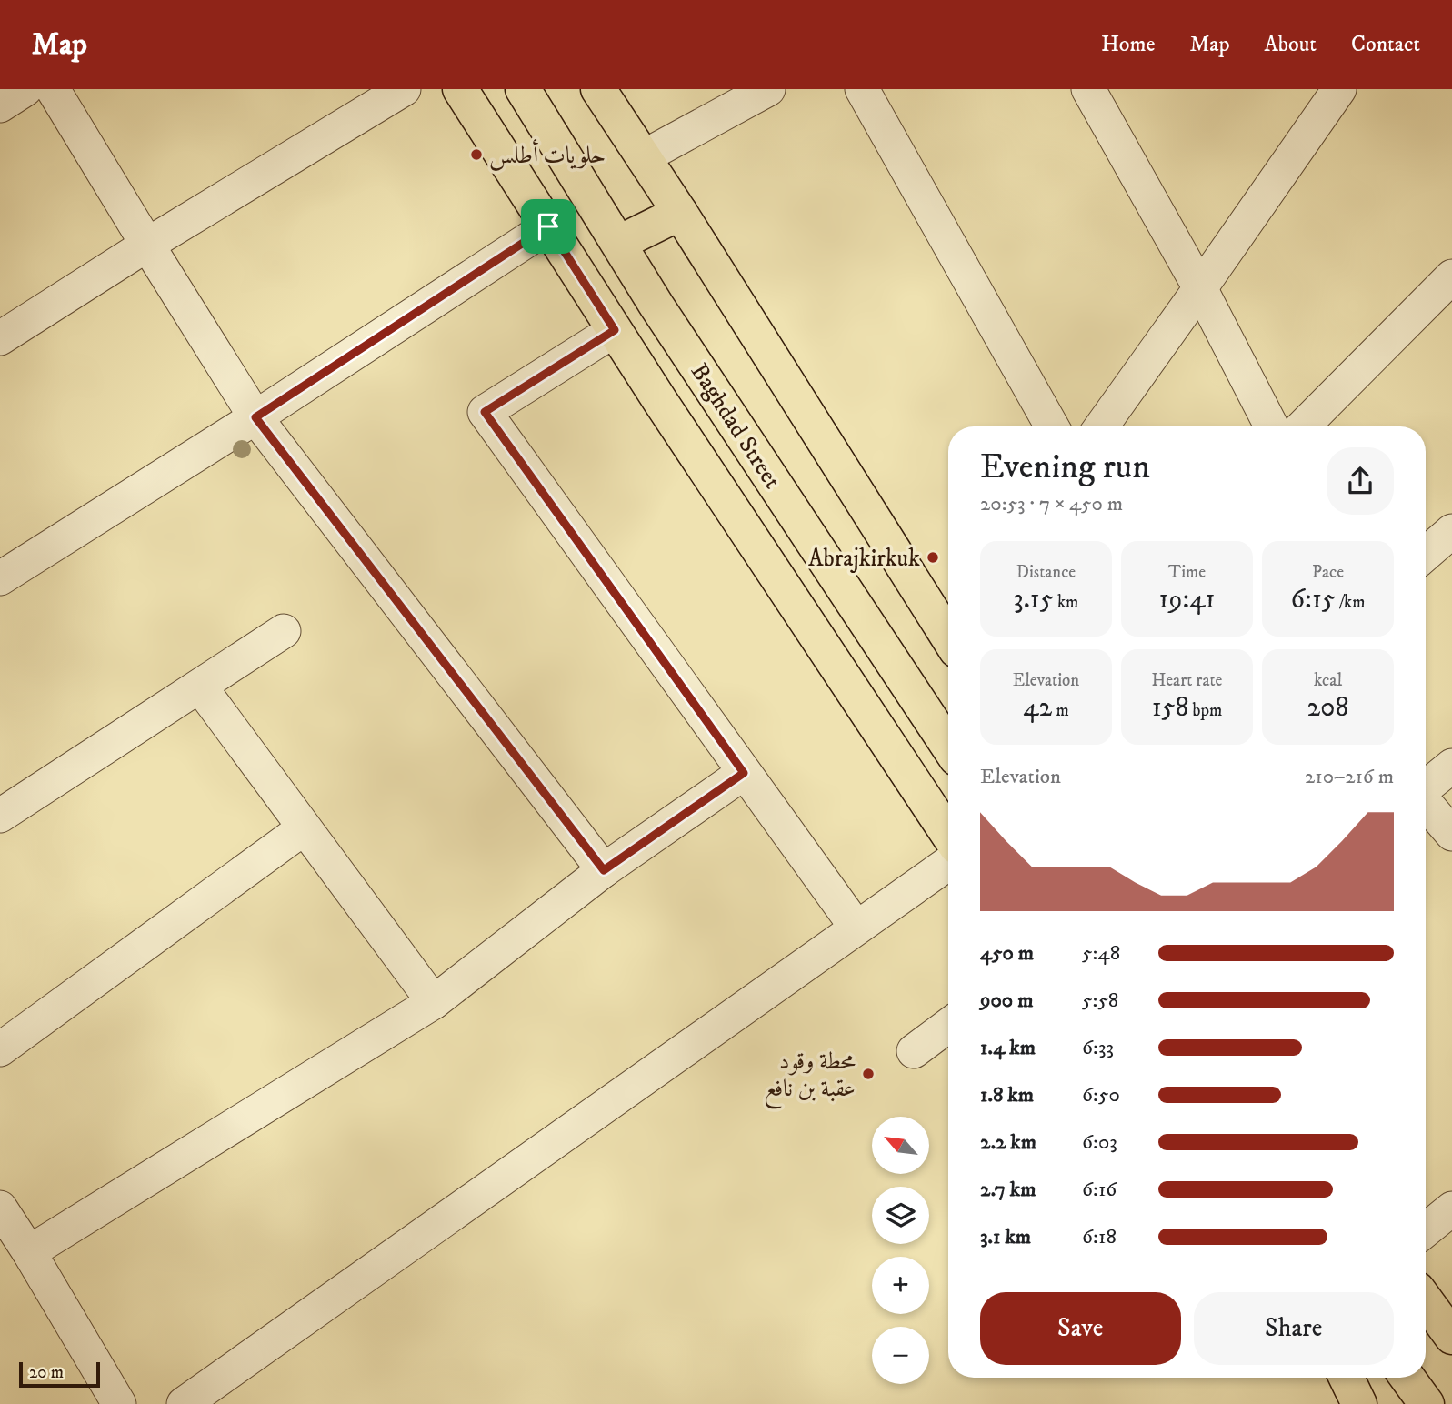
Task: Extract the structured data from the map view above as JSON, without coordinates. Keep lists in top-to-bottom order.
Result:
{
  "streets": {
    "main road": ["Baghdad Street"]
  },
  "places": ["حلويات أطلس", "Abrajkirkuk", "محطة وقود عقبة بن نافع"],
  "scale_bar": "20 m",
  "north": "top left",
  "page": {
    "header": "Map",
    "nav": [
      "Home",
      "Map",
      "About",
      "Contact"
    ],
    "heading": ["Evening run", "20:53 · 7 × 450 m"],
    "stats": [
      ["Distance", "3.15 km"],
      ["Time", "19:41"],
      ["Pace", "6:15 /km"],
      ["Elevation", "42 m"],
      ["Heart rate", "158 bpm"],
      ["kcal", "208"]
    ],
    "chart": ["Elevation", "210–216 m"],
    "list": [
      {
        "name": "450 m",
        "note": "5:48"
      },
      {
        "name": "900 m",
        "note": "5:58"
      },
      {
        "name": "1.4 km",
        "note": "6:33"
      },
      {
        "name": "1.8 km",
        "note": "6:50"
      },
      {
        "name": "2.2 km",
        "note": "6:03"
      },
      {
        "name": "2.7 km",
        "note": "6:16"
      },
      {
        "name": "3.1 km",
        "note": "6:18"
      }
    ],
    "map_buttons": ["+", "−"],
    "buttons": ["Save", "Share"],
    "scale": "20 m"
  }
}
